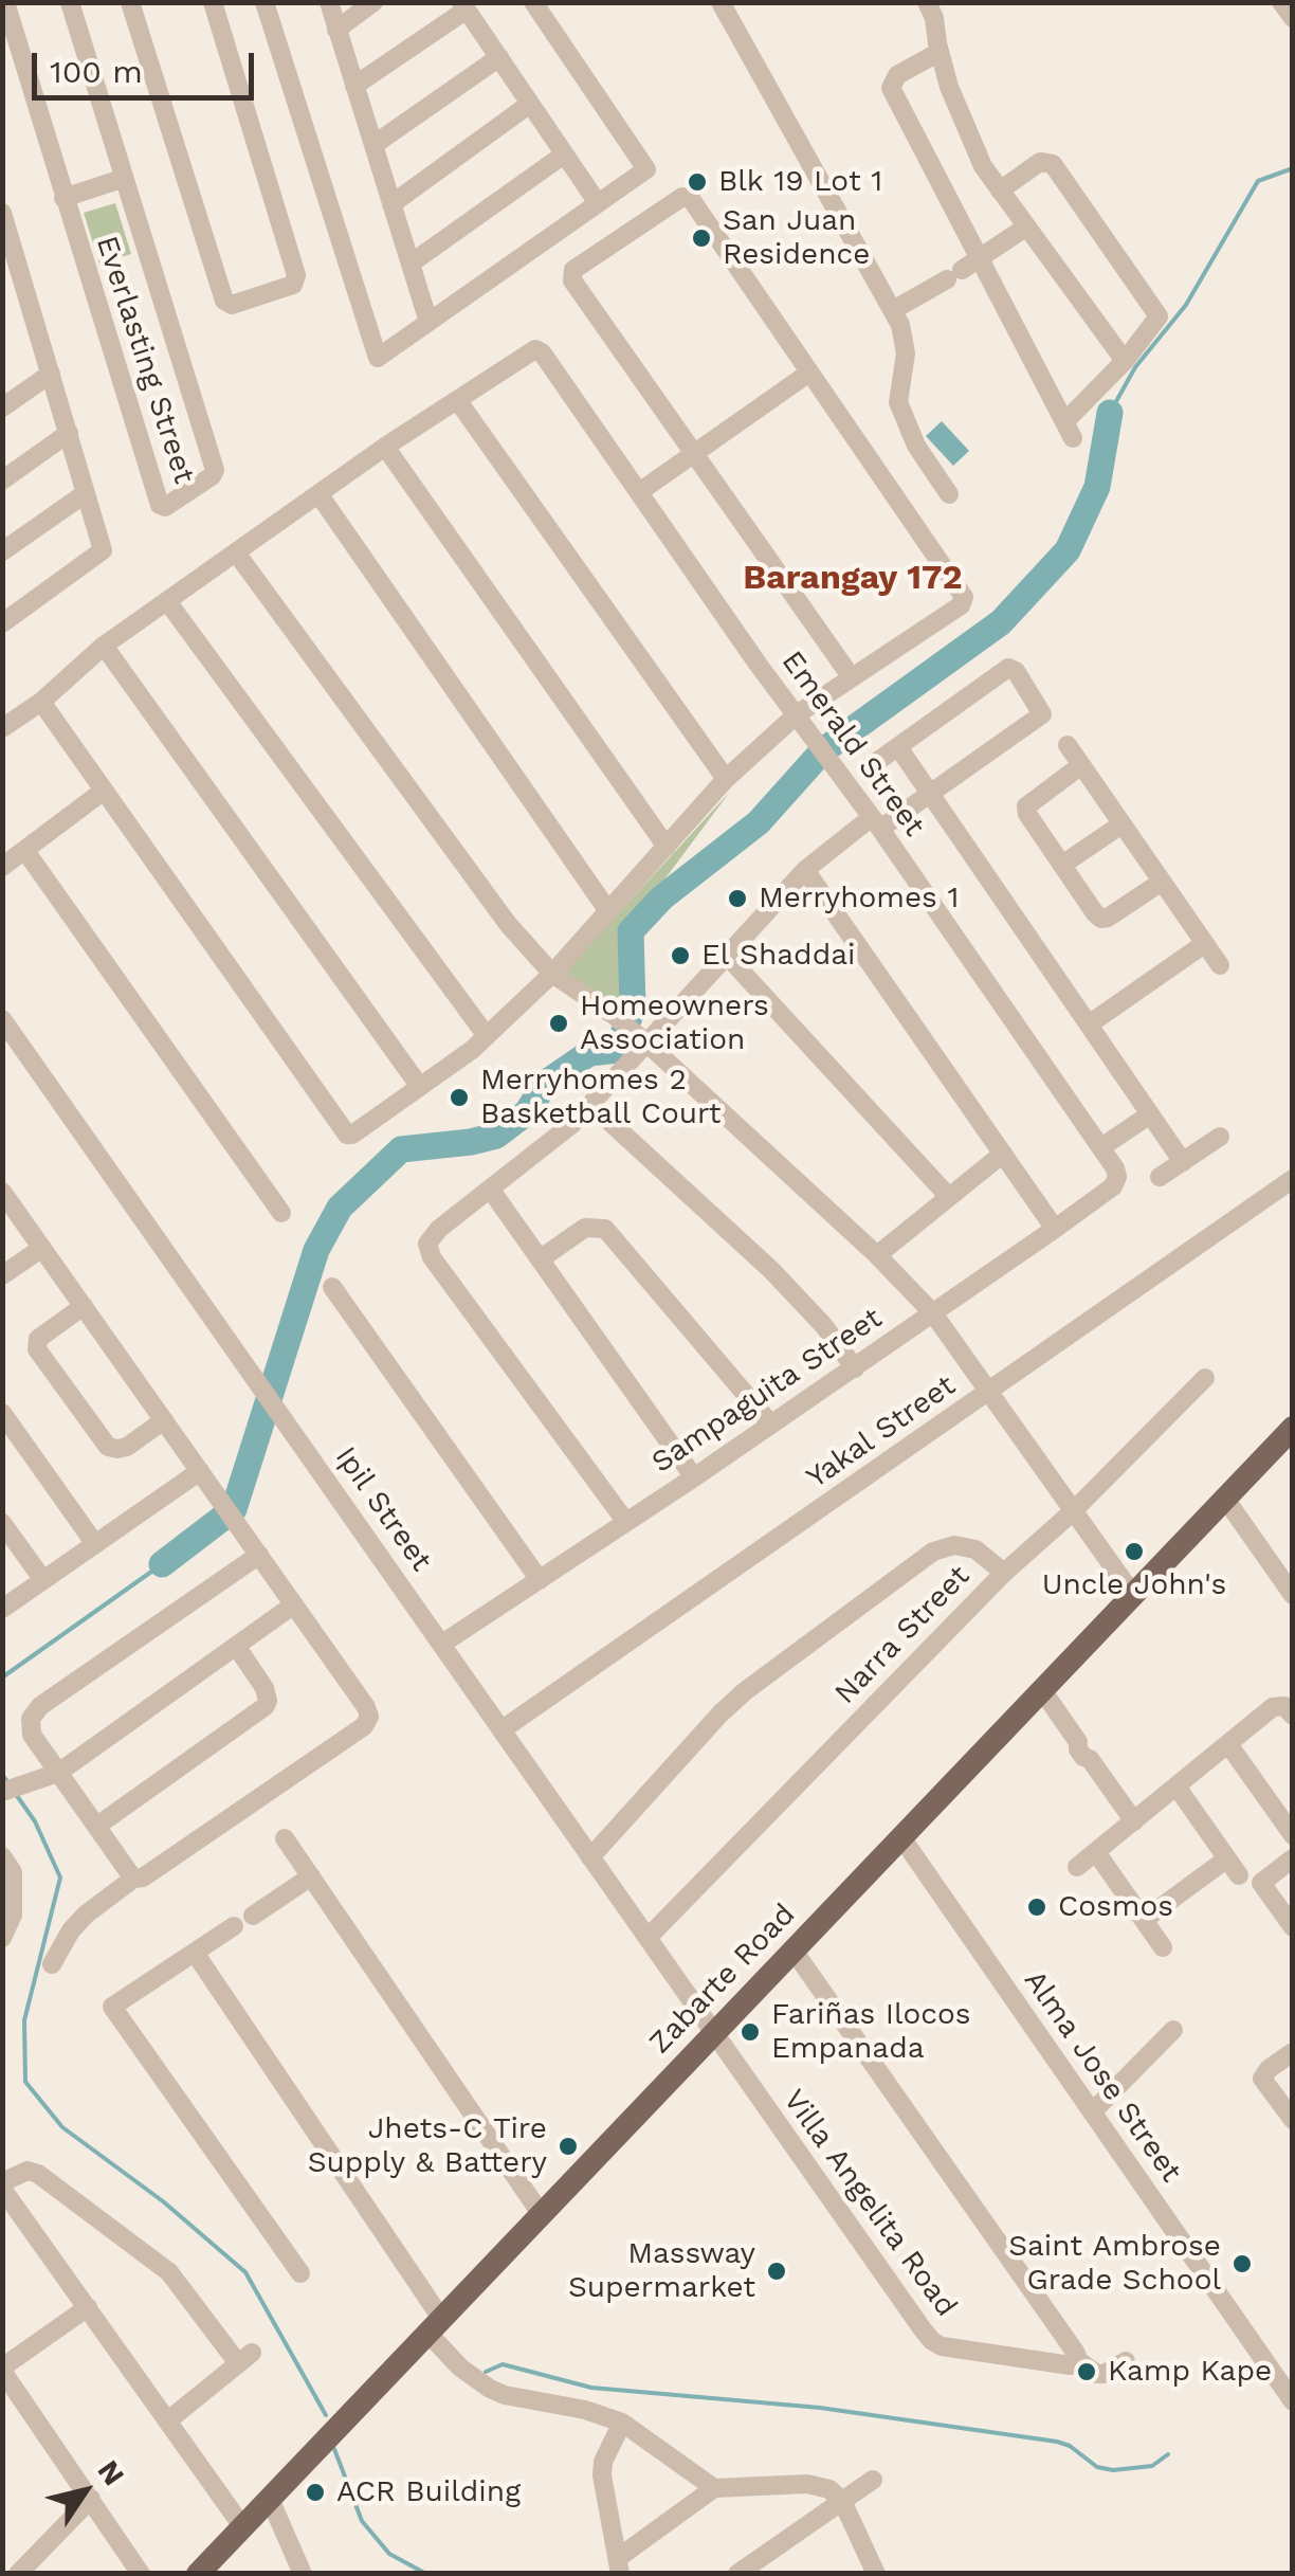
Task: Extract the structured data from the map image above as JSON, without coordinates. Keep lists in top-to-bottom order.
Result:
{
  "streets": {
    "main road": ["Zabarte Road"],
    "street": [
      "Everlasting Street",
      "Emerald Street",
      "Sampaguita Street",
      "Yakal Street",
      "Ipil Street",
      "Narra Street",
      "Alma Jose Street",
      "Villa Angelita Road"
    ]
  },
  "crossings": [
    ["Emerald Street", "Sampaguita Street"],
    ["Sampaguita Street", "Ipil Street"],
    ["Yakal Street", "Ipil Street"],
    ["Ipil Street", "Narra Street"],
    ["Ipil Street", "Zabarte Road"],
    ["Ipil Street", "Villa Angelita Road"],
    ["Zabarte Road", "Alma Jose Street"],
    ["Zabarte Road", "Villa Angelita Road"]
  ],
  "districts": ["Barangay 172"],
  "places": [
    "Blk 19 Lot 1",
    "San Juan Residence",
    "Merryhomes 1",
    "El Shaddai",
    "Homeowners Association",
    "Merryhomes 2 Basketball Court",
    "Uncle John's",
    "Cosmos",
    "Fariñas Ilocos Empanada",
    "Jhets-C Tire Supply & Battery",
    "Saint Ambrose Grade School",
    "Massway Supermarket",
    "Kamp Kape",
    "ACR Building"
  ],
  "scale_bar": "100 m",
  "north": "top right"
}
